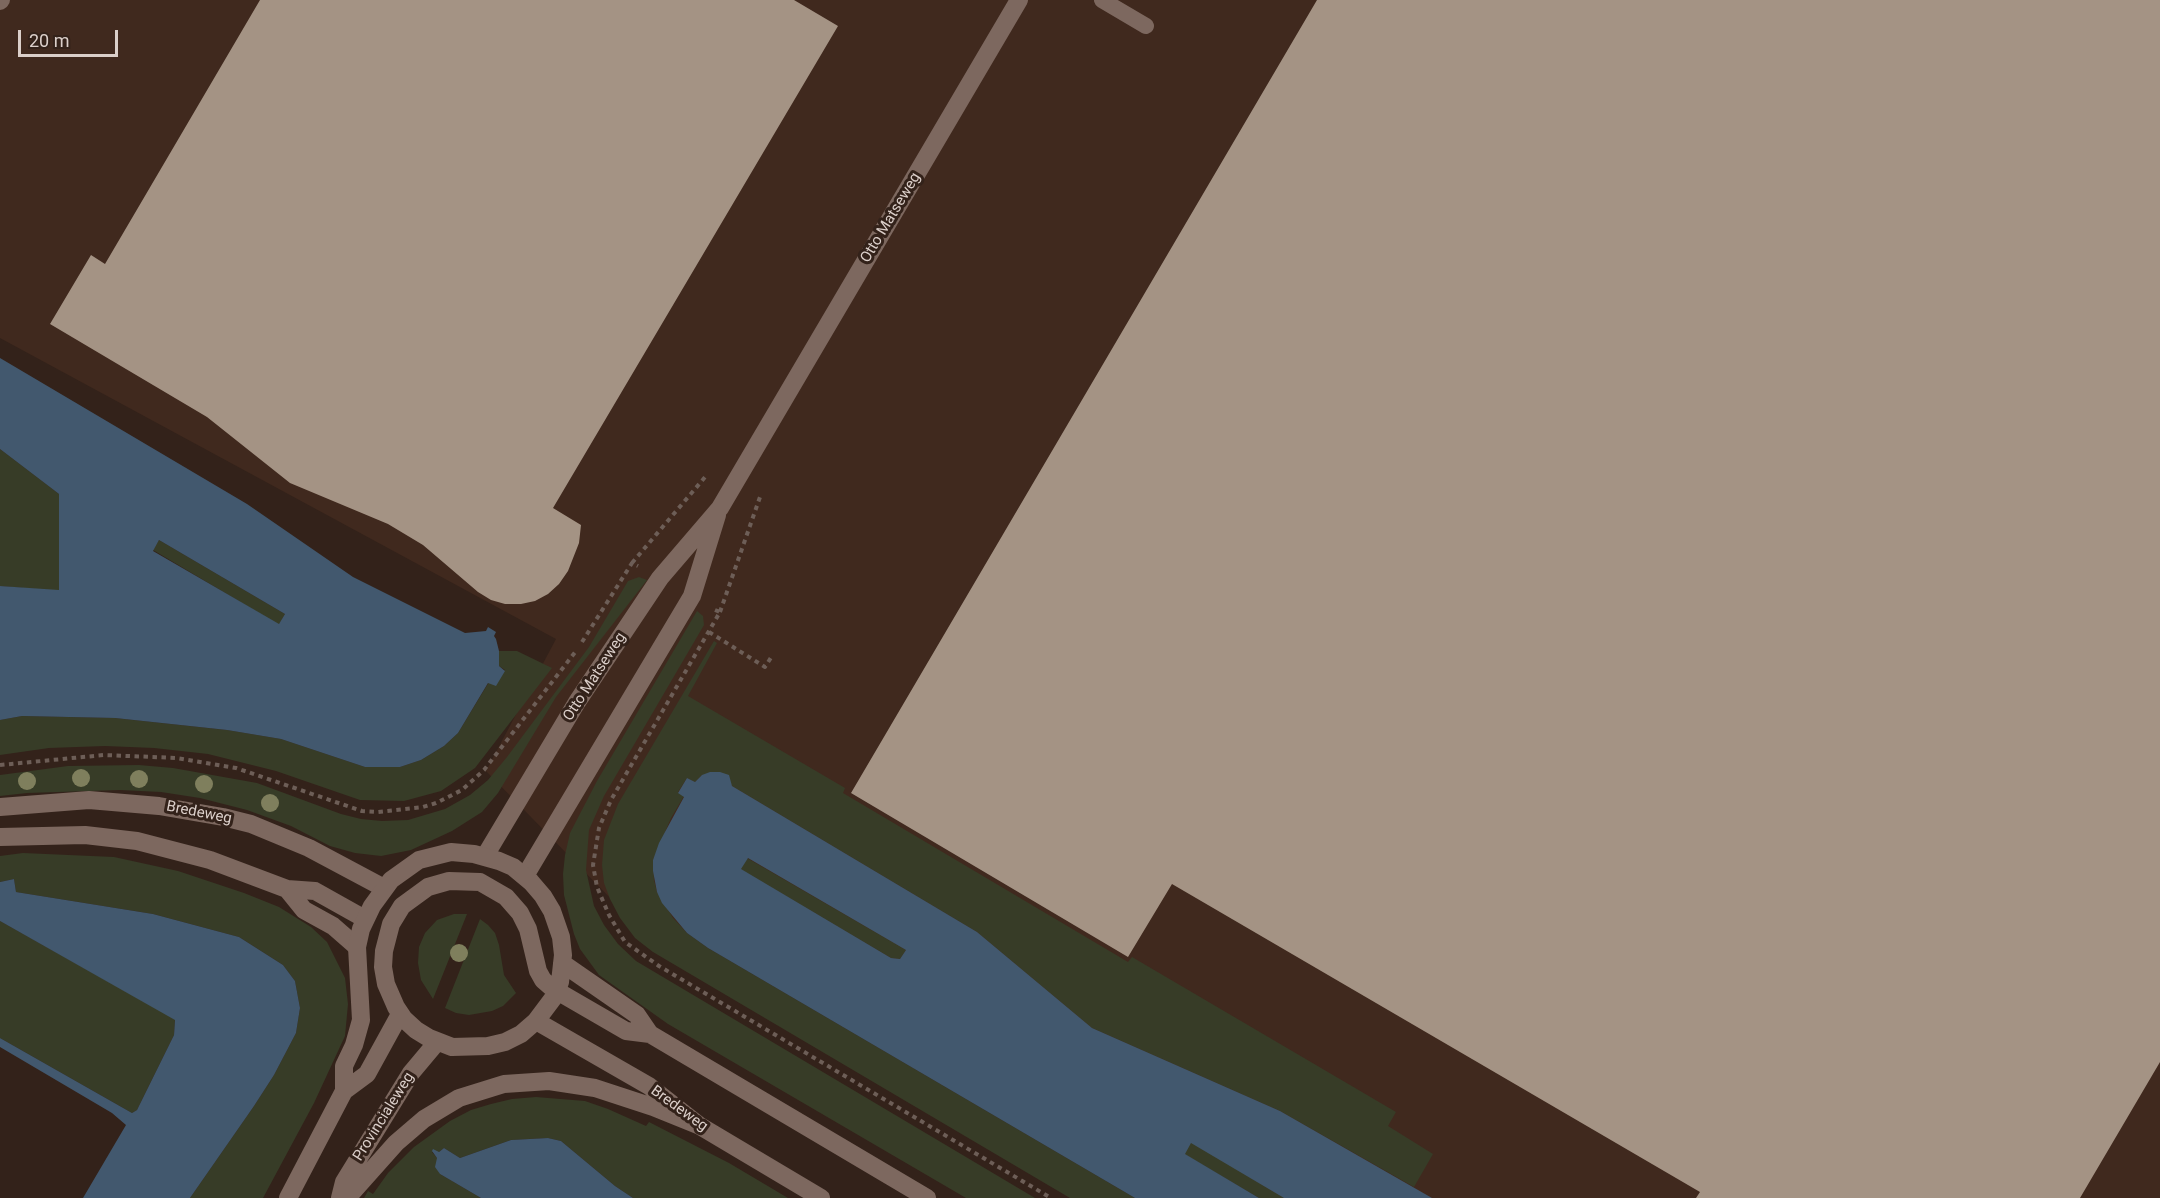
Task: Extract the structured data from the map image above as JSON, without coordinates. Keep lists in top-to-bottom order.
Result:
{
  "streets": {
    "main road": ["Otto Matseweg", "Bredeweg", "Provincialeweg"]
  },
  "crossings": [
    ["Otto Matseweg", "Bredeweg"],
    ["Otto Matseweg", "Provincialeweg"],
    ["Bredeweg", "Provincialeweg"]
  ],
  "scale_bar": "20 m"
}
